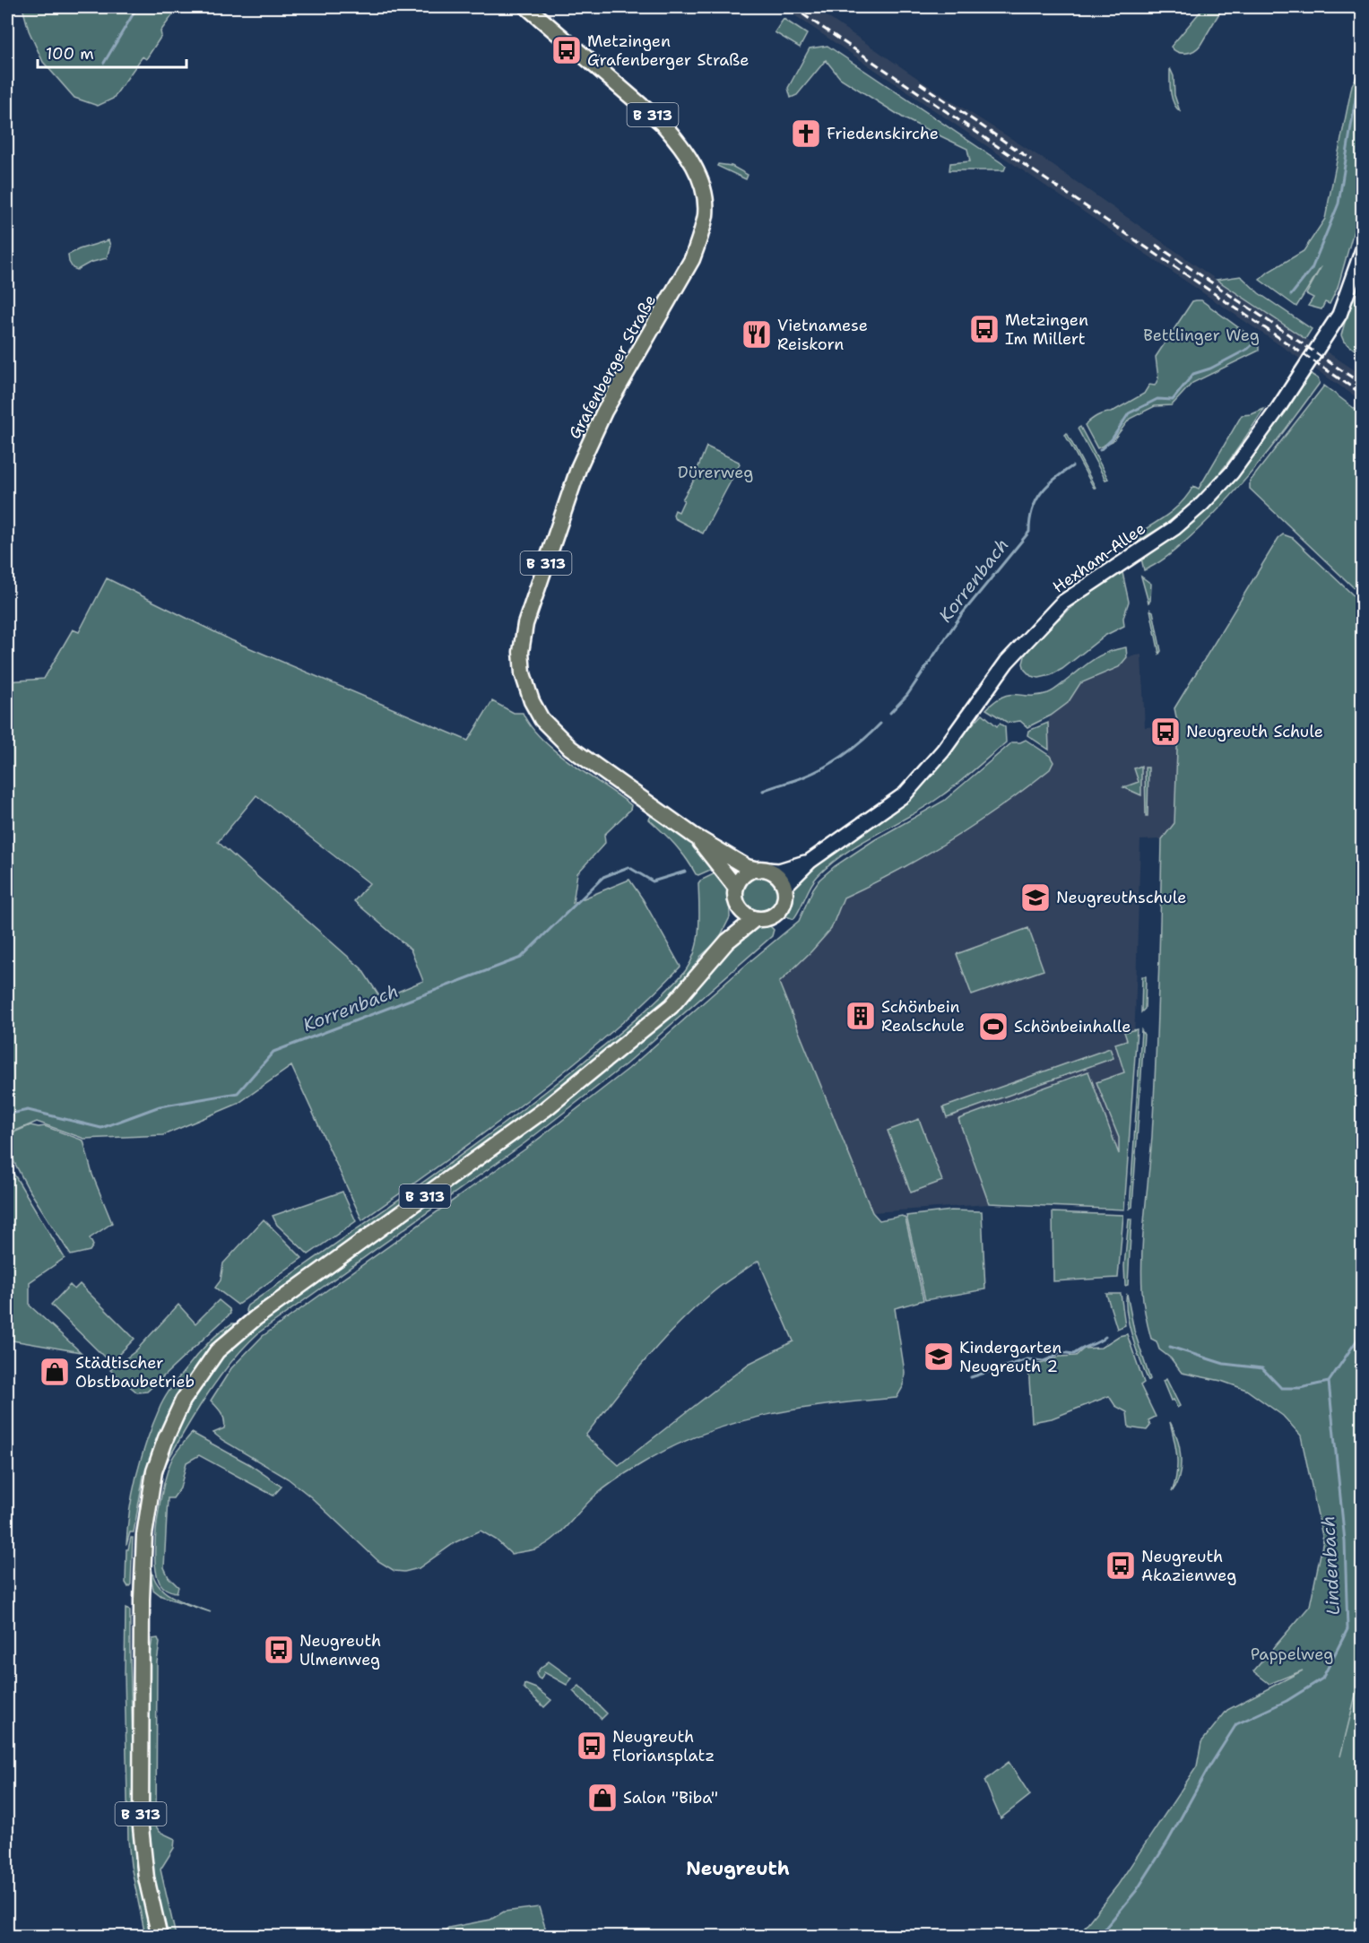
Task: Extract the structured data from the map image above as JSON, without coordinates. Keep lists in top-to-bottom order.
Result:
{
  "streets": {
    "main road": ["B 313", "Grafenberger Straße", "Hexham-Allee"]
  },
  "crossings": [
    ["B 313", "Grafenberger Straße"],
    ["B 313", "Hexham-Allee"],
    ["Grafenberger Straße", "Hexham-Allee"]
  ],
  "districts": ["Neugreuth"],
  "water": ["Korrenbach", "Lindenbach"],
  "parks": ["Bettlinger Weg", "Dürerweg", "Pappelweg"],
  "places": {
    "bus stop": [
      "Metzingen Grafenberger Straße",
      "Metzingen Im Millert",
      "Neugreuth Schule",
      "Neugreuth Akazienweg",
      "Neugreuth Ulmenweg",
      "Neugreuth Floriansplatz"
    ],
    "church": ["Friedenskirche"],
    "restaurant": ["Vietnamese Reiskorn"],
    "school or university": ["Neugreuthschule", "Kindergarten Neugreuth 2"],
    "building": ["Schönbein Realschule"],
    "sports": ["Schönbeinhalle"],
    "shop": ["Städtischer Obstbaubetrieb", "Salon \"Biba\""]
  },
  "scale_bar": "100 m"
}
